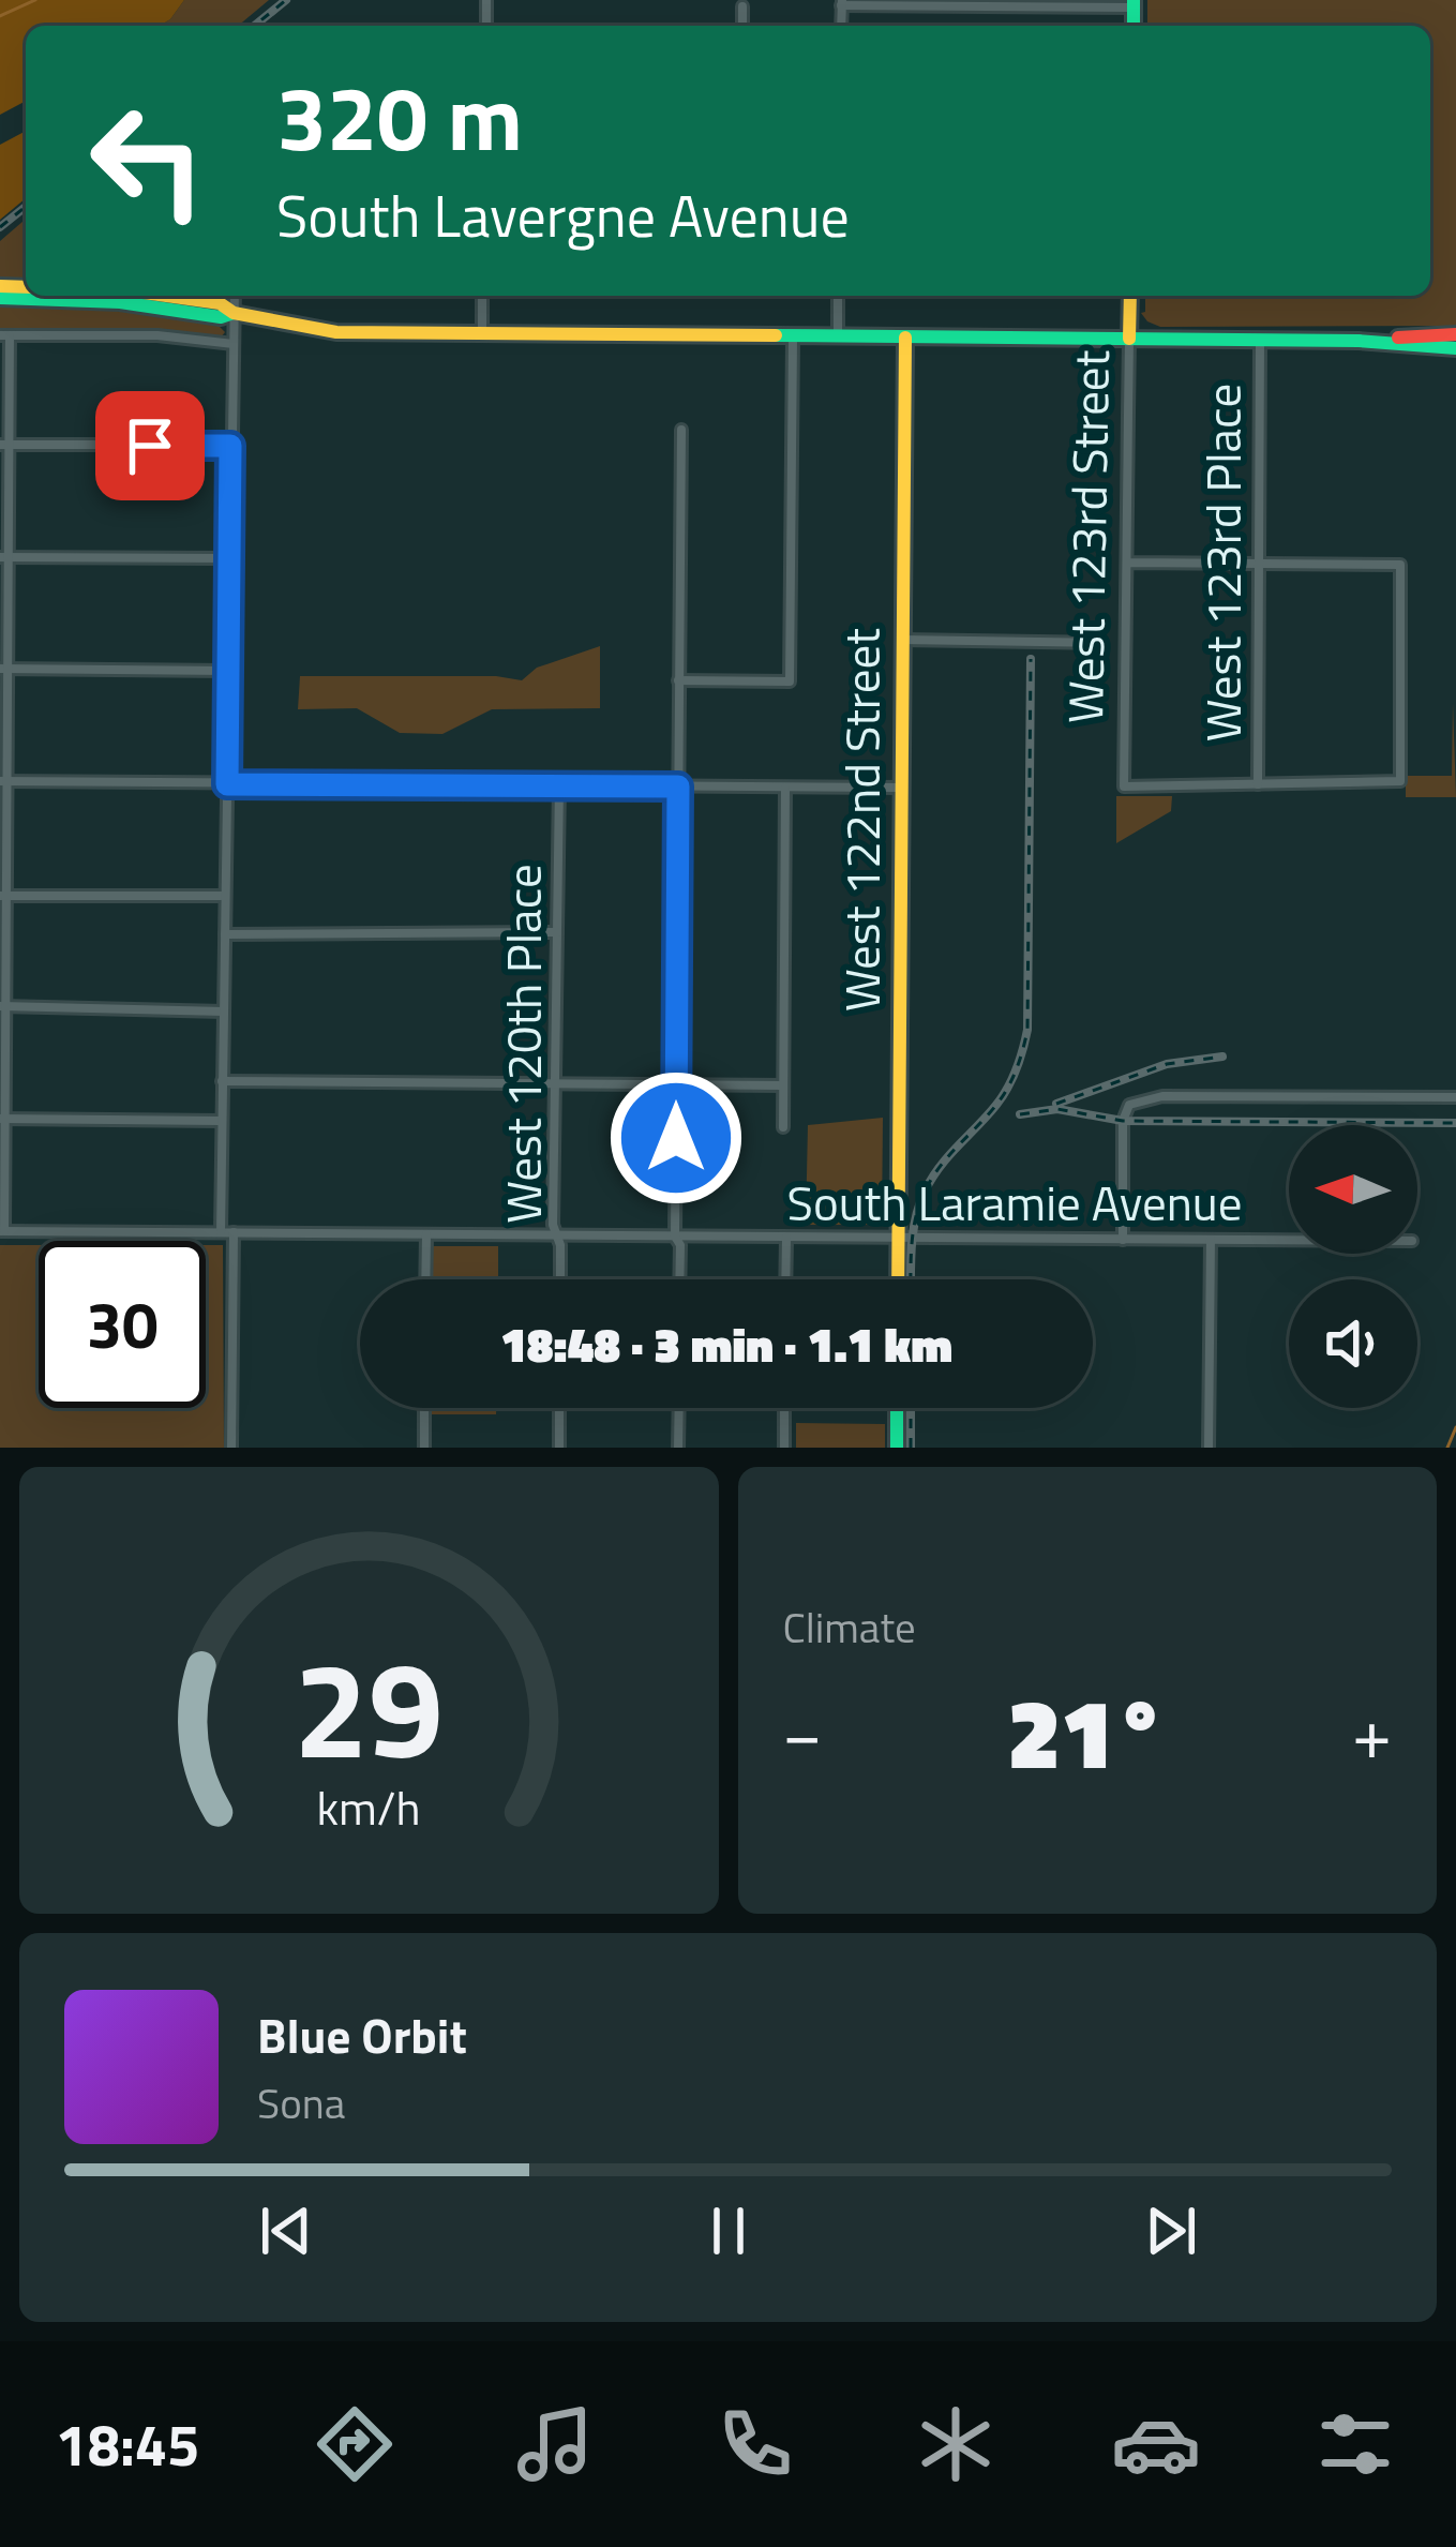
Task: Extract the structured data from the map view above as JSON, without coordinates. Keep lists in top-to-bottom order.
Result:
{
  "streets": {
    "main road": ["West 123rd Street", "West 122nd Street"],
    "street": ["West 123rd Place", "West 120th Place", "South Laramie Avenue"]
  },
  "crossings": [
    ["West 123rd Street", "West 123rd Place"],
    ["West 122nd Street", "South Laramie Avenue"],
    ["West 120th Place", "South Laramie Avenue"]
  ],
  "north": "left",
  "page": {
    "turn": ["320 m", "South Lavergne Avenue"],
    "limit": "30",
    "trip": "18:48 · 3 min · 1.1 km",
    "tile": "Climate",
    "heat": ["−", "21°", "+"],
    "song": ["Blue Orbit", "Sona"],
    "tabs": "18:45",
    "gauge": ["29", "km/h"]
  }
}
